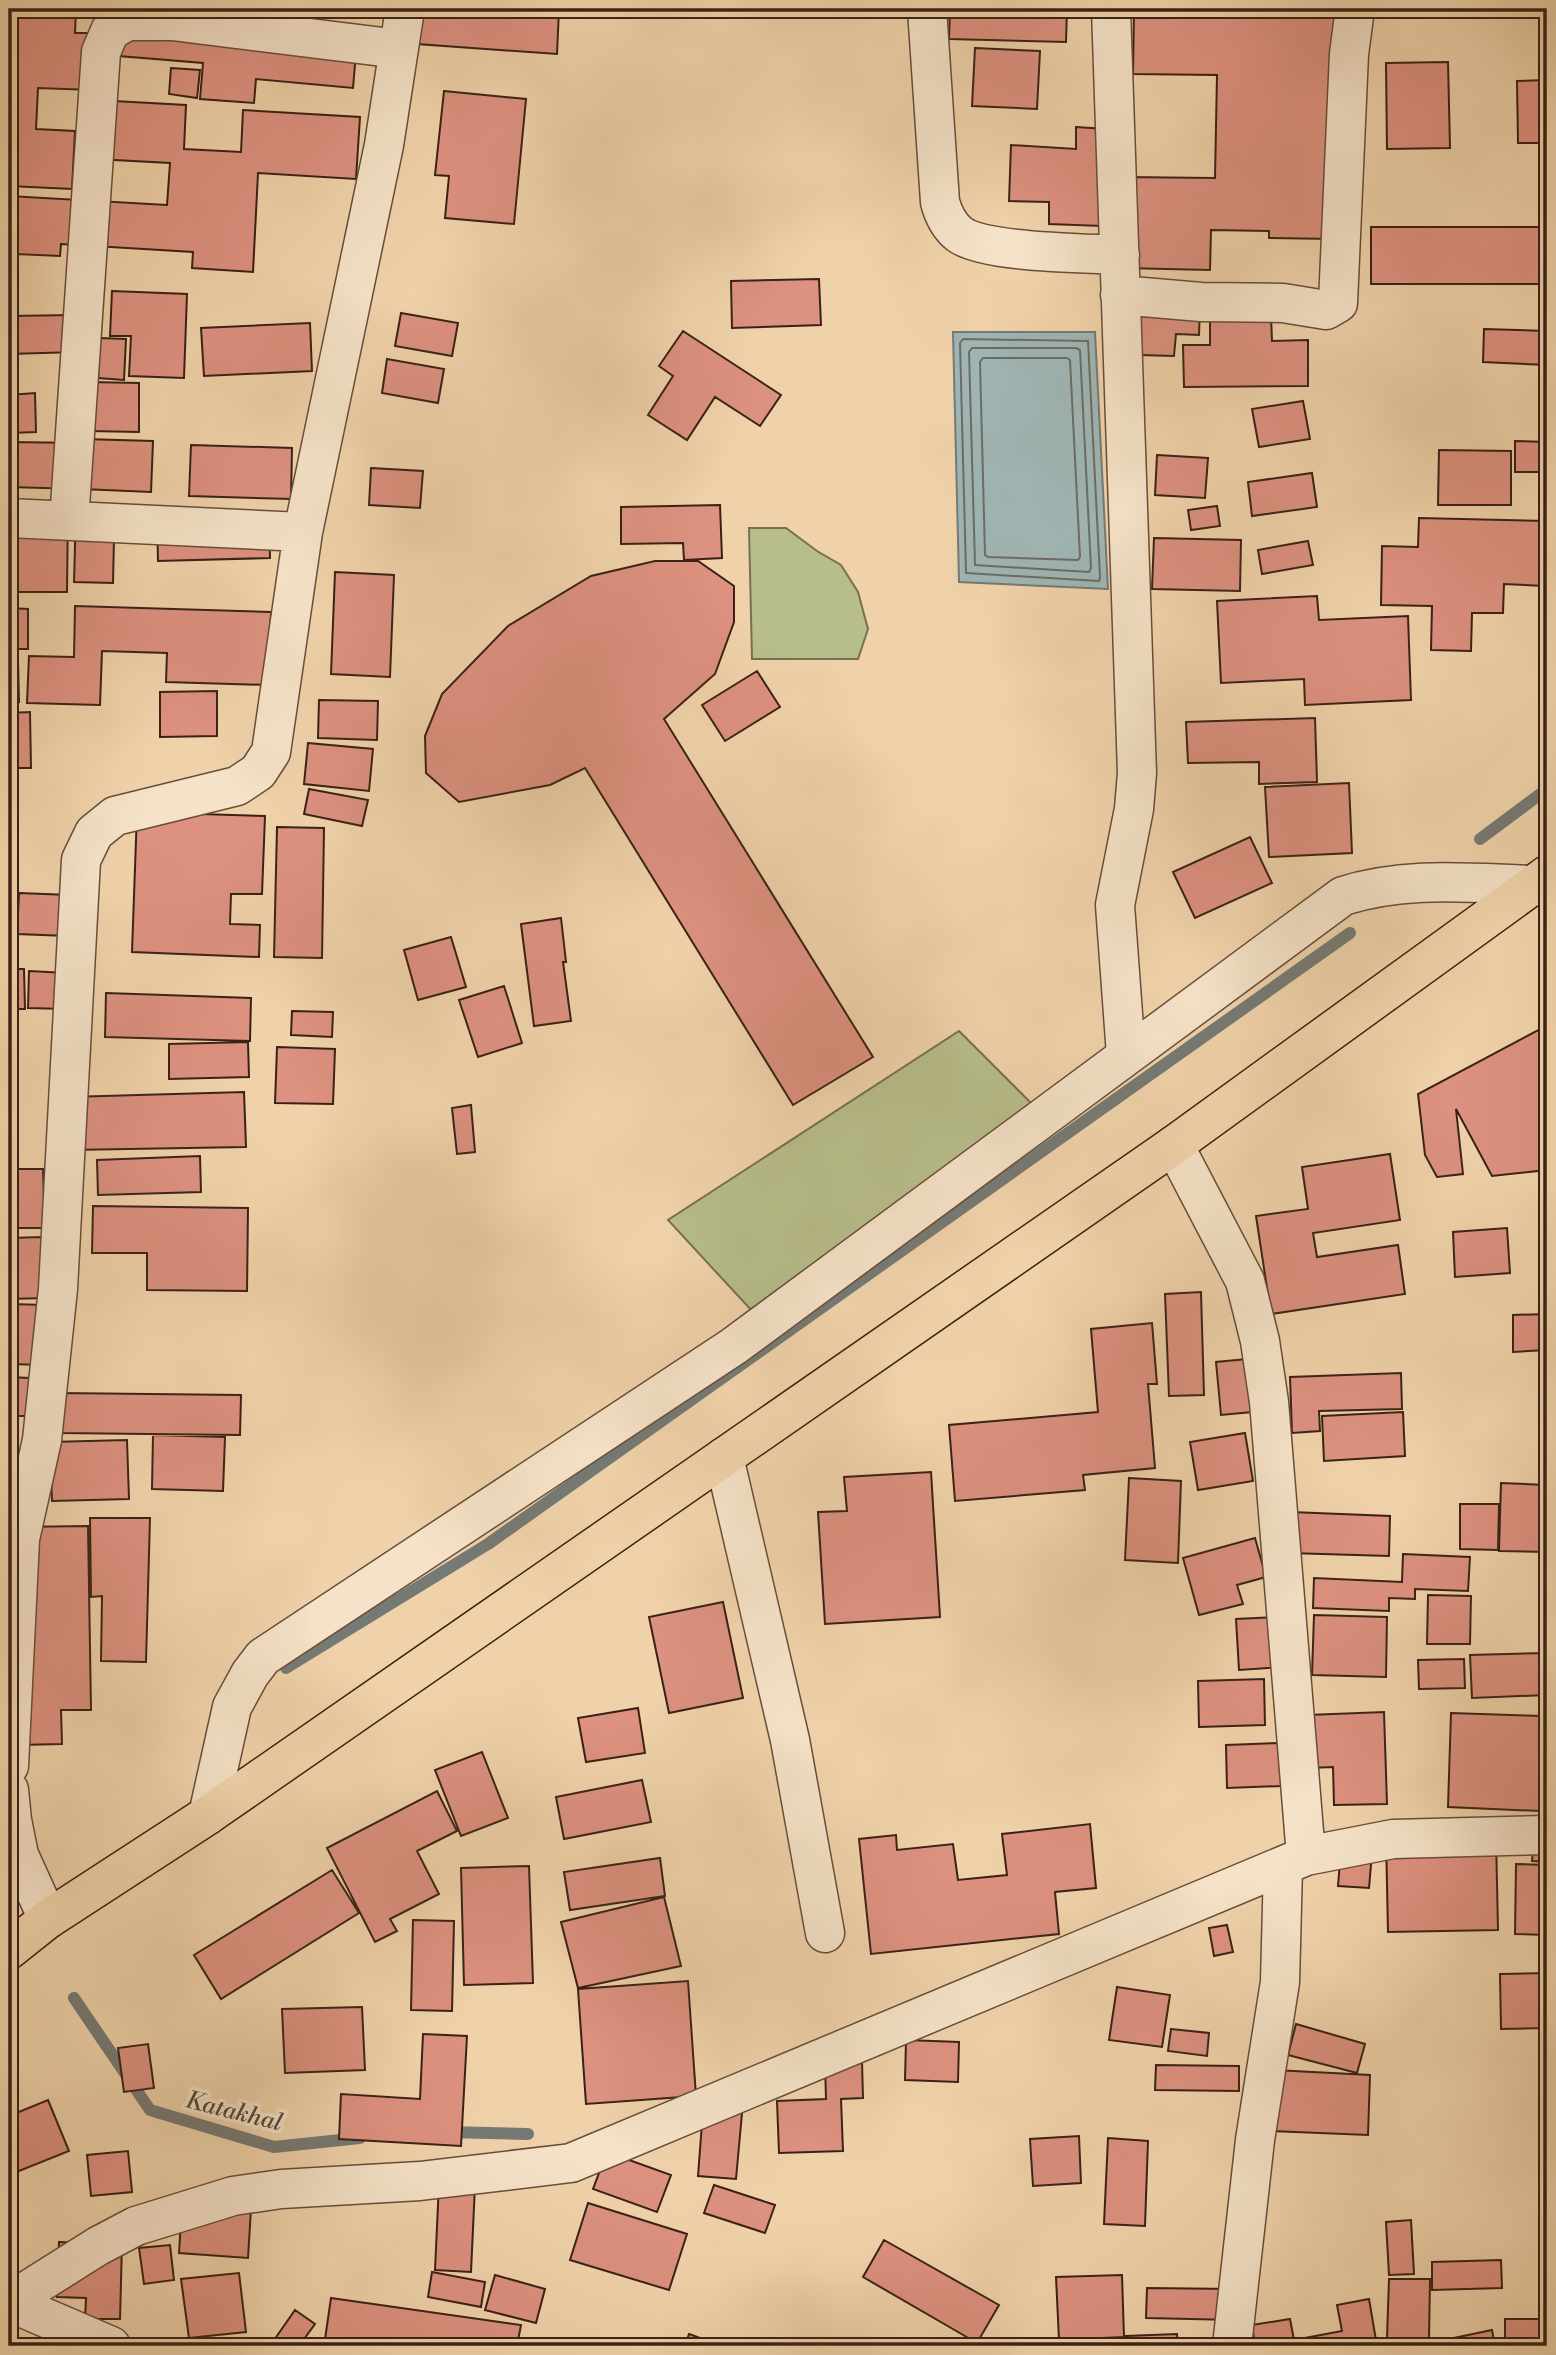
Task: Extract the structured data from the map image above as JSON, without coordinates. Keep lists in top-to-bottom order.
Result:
{
  "water": ["Katakhal"]
}
